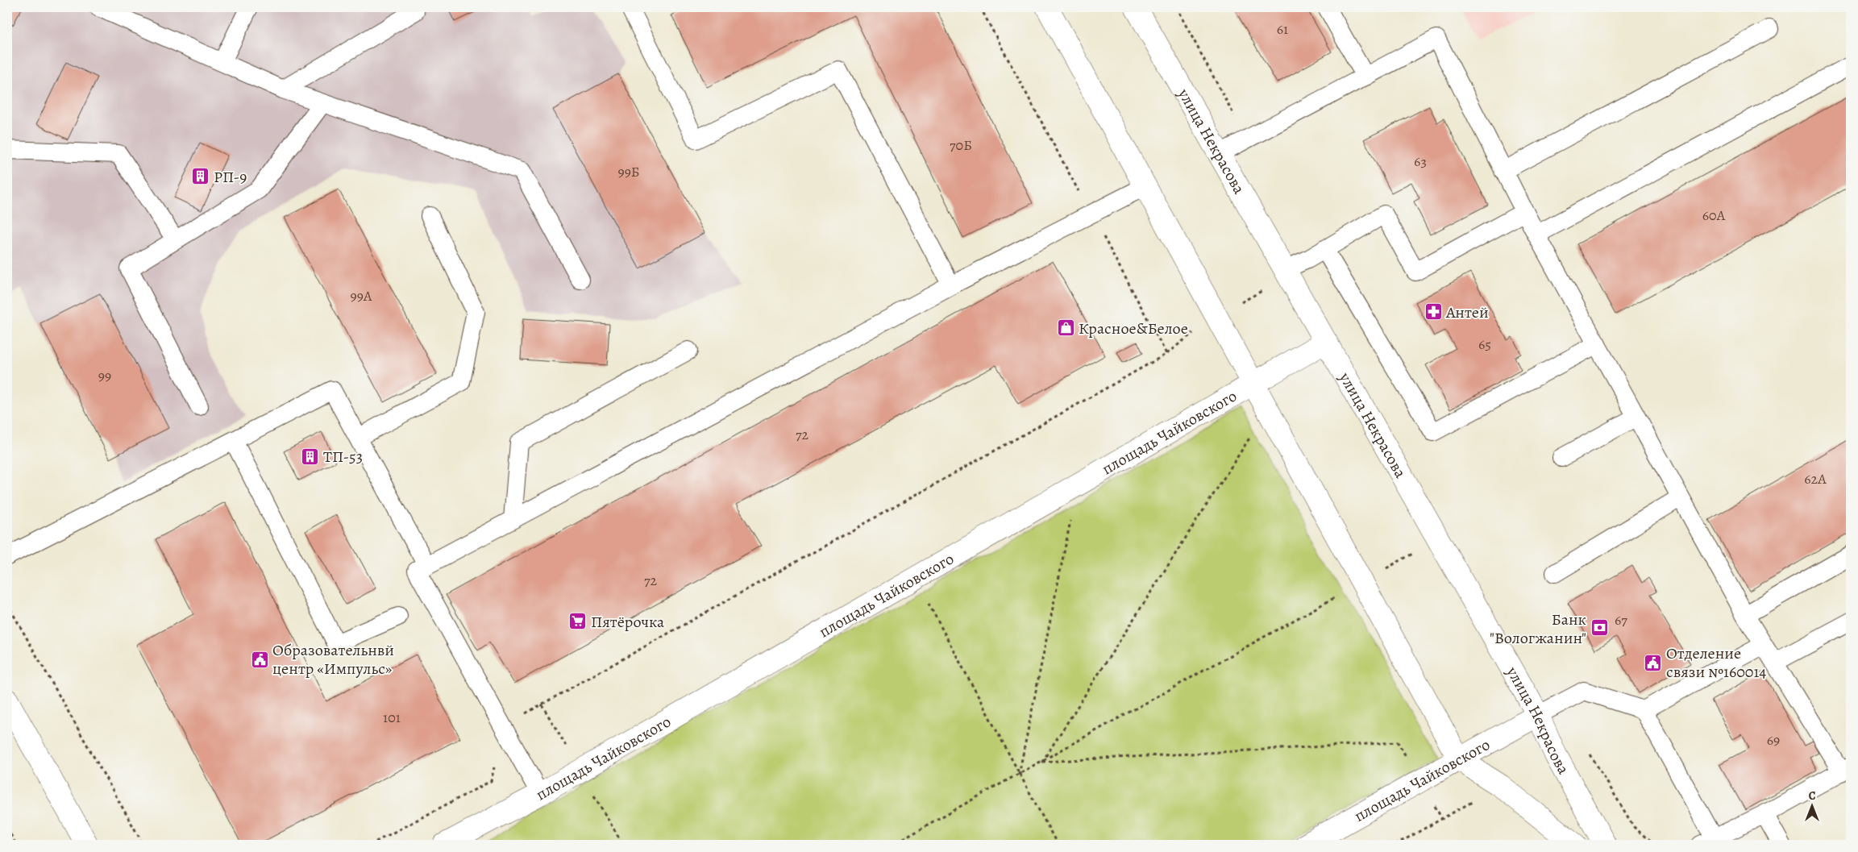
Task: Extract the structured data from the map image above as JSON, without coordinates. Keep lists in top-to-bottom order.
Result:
{
  "streets": {
    "street": ["улица Некрасова", "площадь Чайковского"]
  },
  "crossings": [
    ["улица Некрасова", "площадь Чайковского"]
  ],
  "places": {
    "building": ["РП-9", "ТП-53"],
    "pharmacy": ["Антей"],
    "shop": ["Красное&Белое"],
    "supermarket": ["Пятёрочка"],
    "bank": ["Банк \"Вологжанин\""],
    "public building": ["Образовательнвй центр «Импульс»", "Отделение связи №160014"]
  },
  "house_numbers": [
    "61",
    "70Б",
    "63",
    "99Б",
    "60А",
    "99А",
    "65",
    "99",
    "72",
    "62А",
    "72",
    "67",
    "101",
    "69"
  ],
  "north": "top"
}
